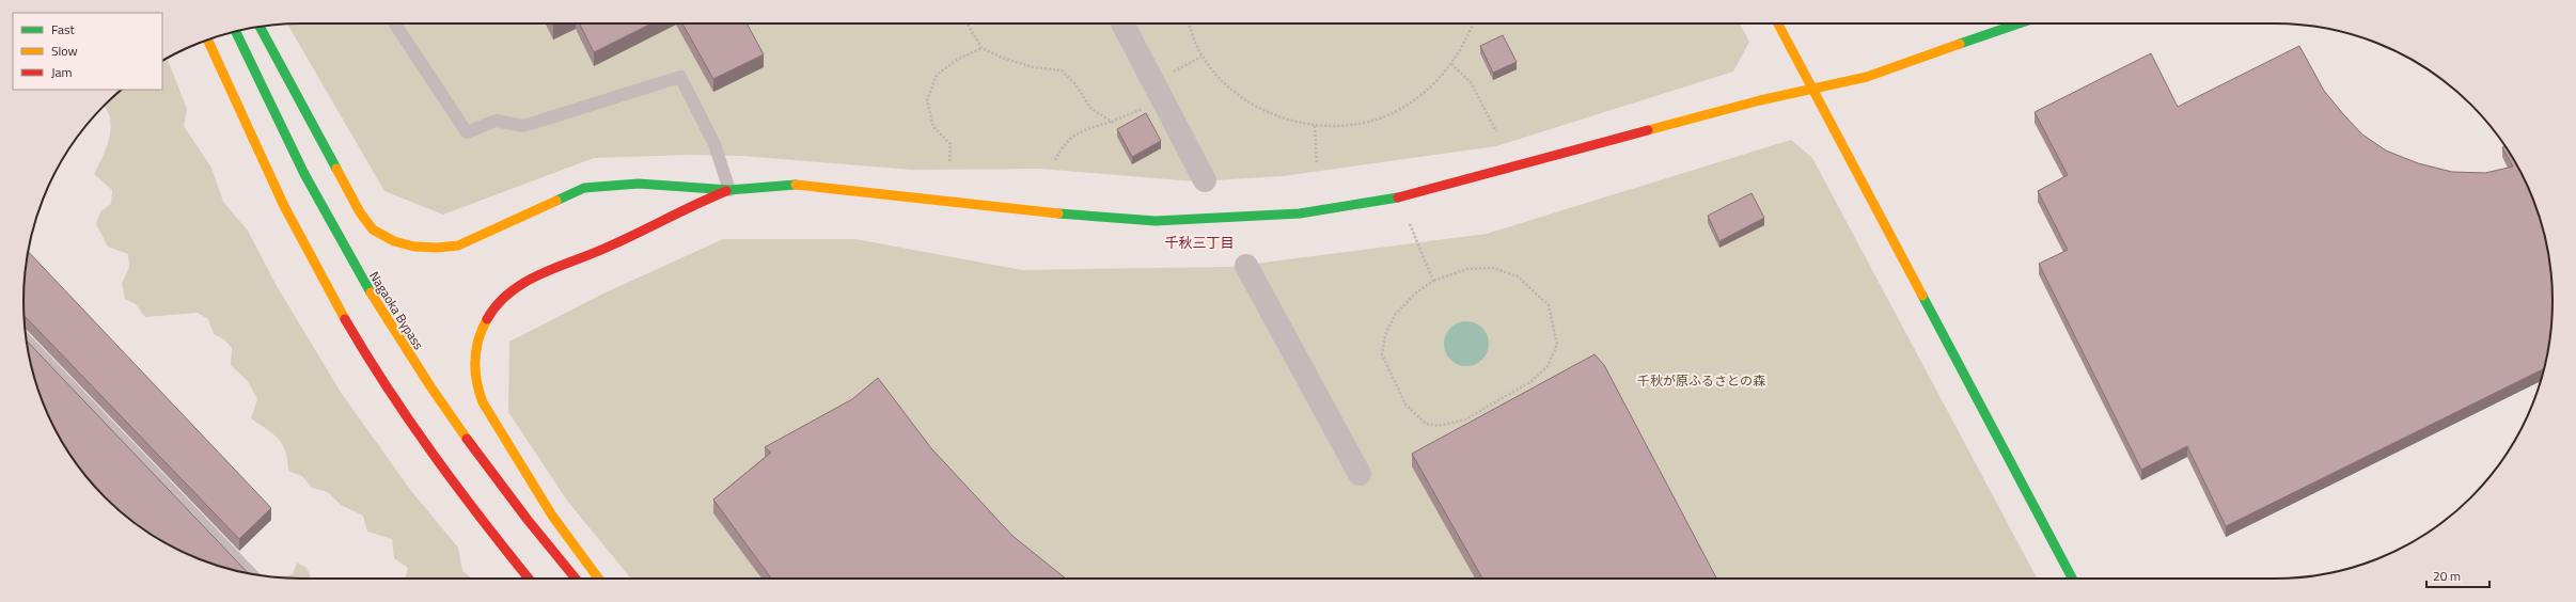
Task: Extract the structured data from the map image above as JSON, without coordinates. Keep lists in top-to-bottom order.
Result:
{
  "streets": {
    "main road": ["Nagaoka Bypass"]
  },
  "districts": ["千秋三丁目"],
  "parks": ["千秋が原ふるさとの森"],
  "legend": ["Fast", "Slow", "Jam"],
  "scale_bar": "20 m"
}
